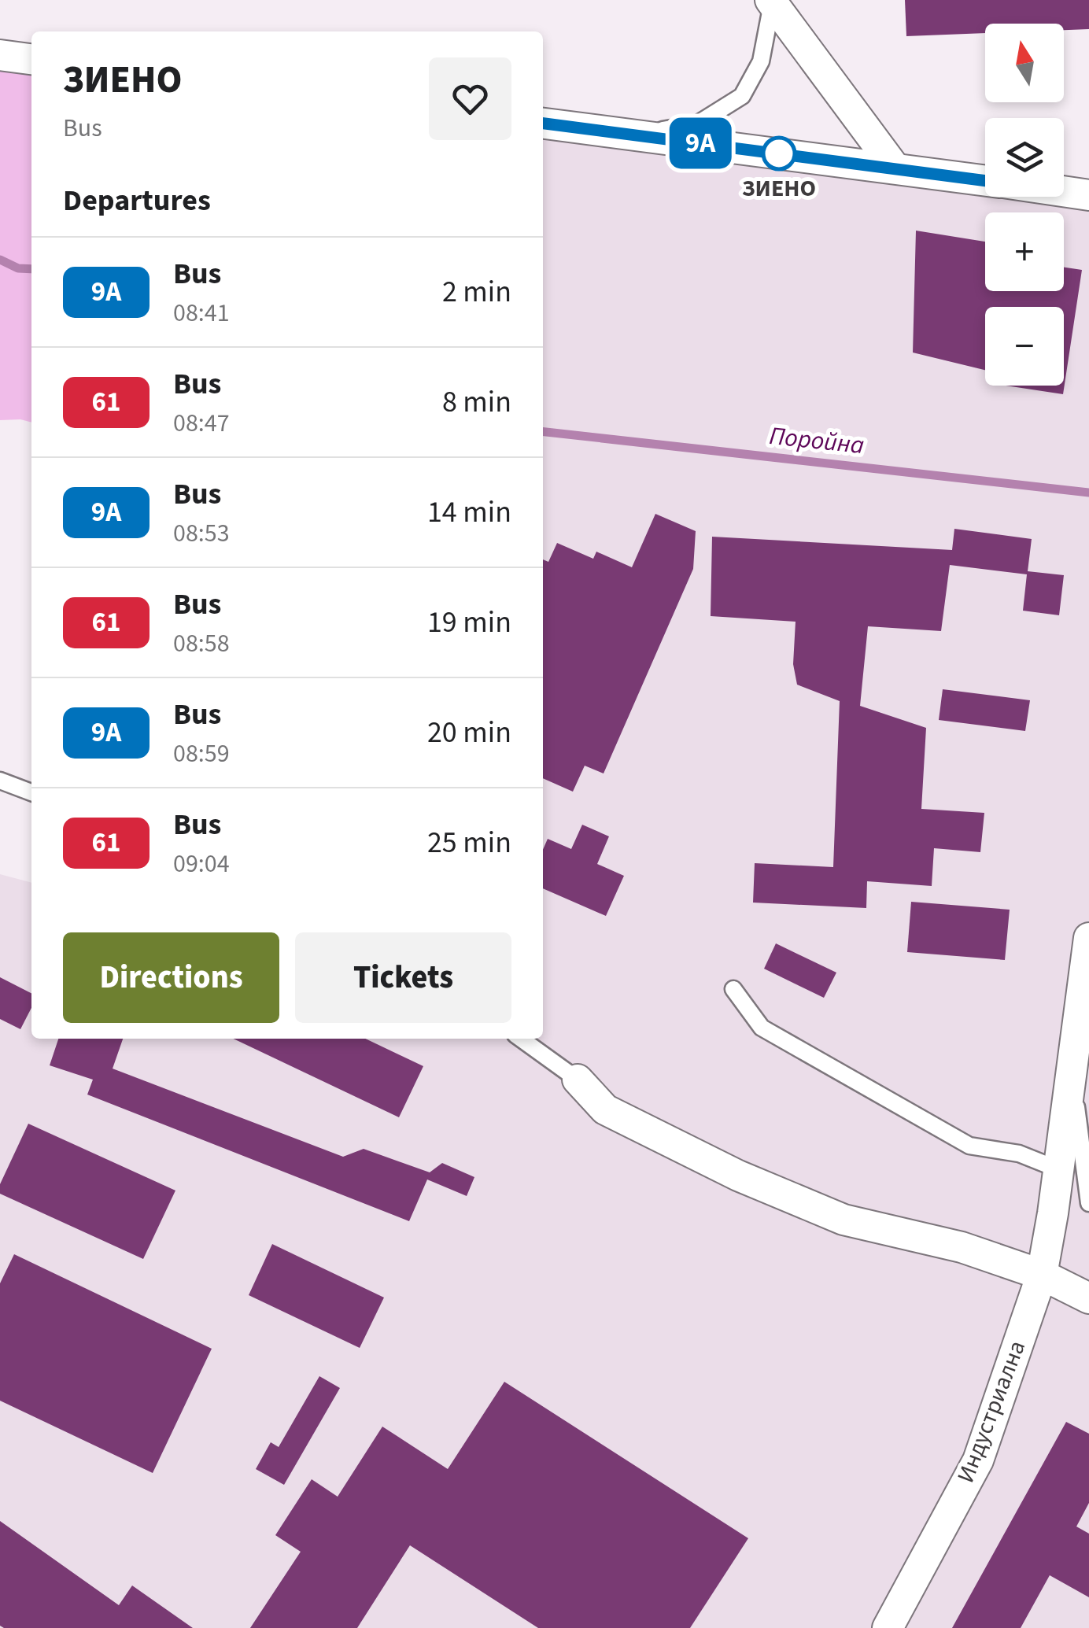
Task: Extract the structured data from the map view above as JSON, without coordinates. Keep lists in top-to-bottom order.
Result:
{
  "streets": {
    "street": ["Индустриална"]
  },
  "water": ["Поройна"],
  "places": ["ЗИЕНО"],
  "lines": ["bus line 9А"],
  "north": "top",
  "page": {
    "on_map": "9А",
    "map_buttons": ["+", "−"],
    "heading": [
      ["ЗИЕНО", "Bus"],
      "Departures"
    ],
    "list": [
      {
        "mark": "9А",
        "name": "Bus",
        "note": "08:41",
        "value": "2 min"
      },
      {
        "mark": "61",
        "name": "Bus",
        "note": "08:47",
        "value": "8 min"
      },
      {
        "mark": "9А",
        "name": "Bus",
        "note": "08:53",
        "value": "14 min"
      },
      {
        "mark": "61",
        "name": "Bus",
        "note": "08:58",
        "value": "19 min"
      },
      {
        "mark": "9А",
        "name": "Bus",
        "note": "08:59",
        "value": "20 min"
      },
      {
        "mark": "61",
        "name": "Bus",
        "note": "09:04",
        "value": "25 min"
      }
    ],
    "buttons": ["Directions", "Tickets"]
  }
}
